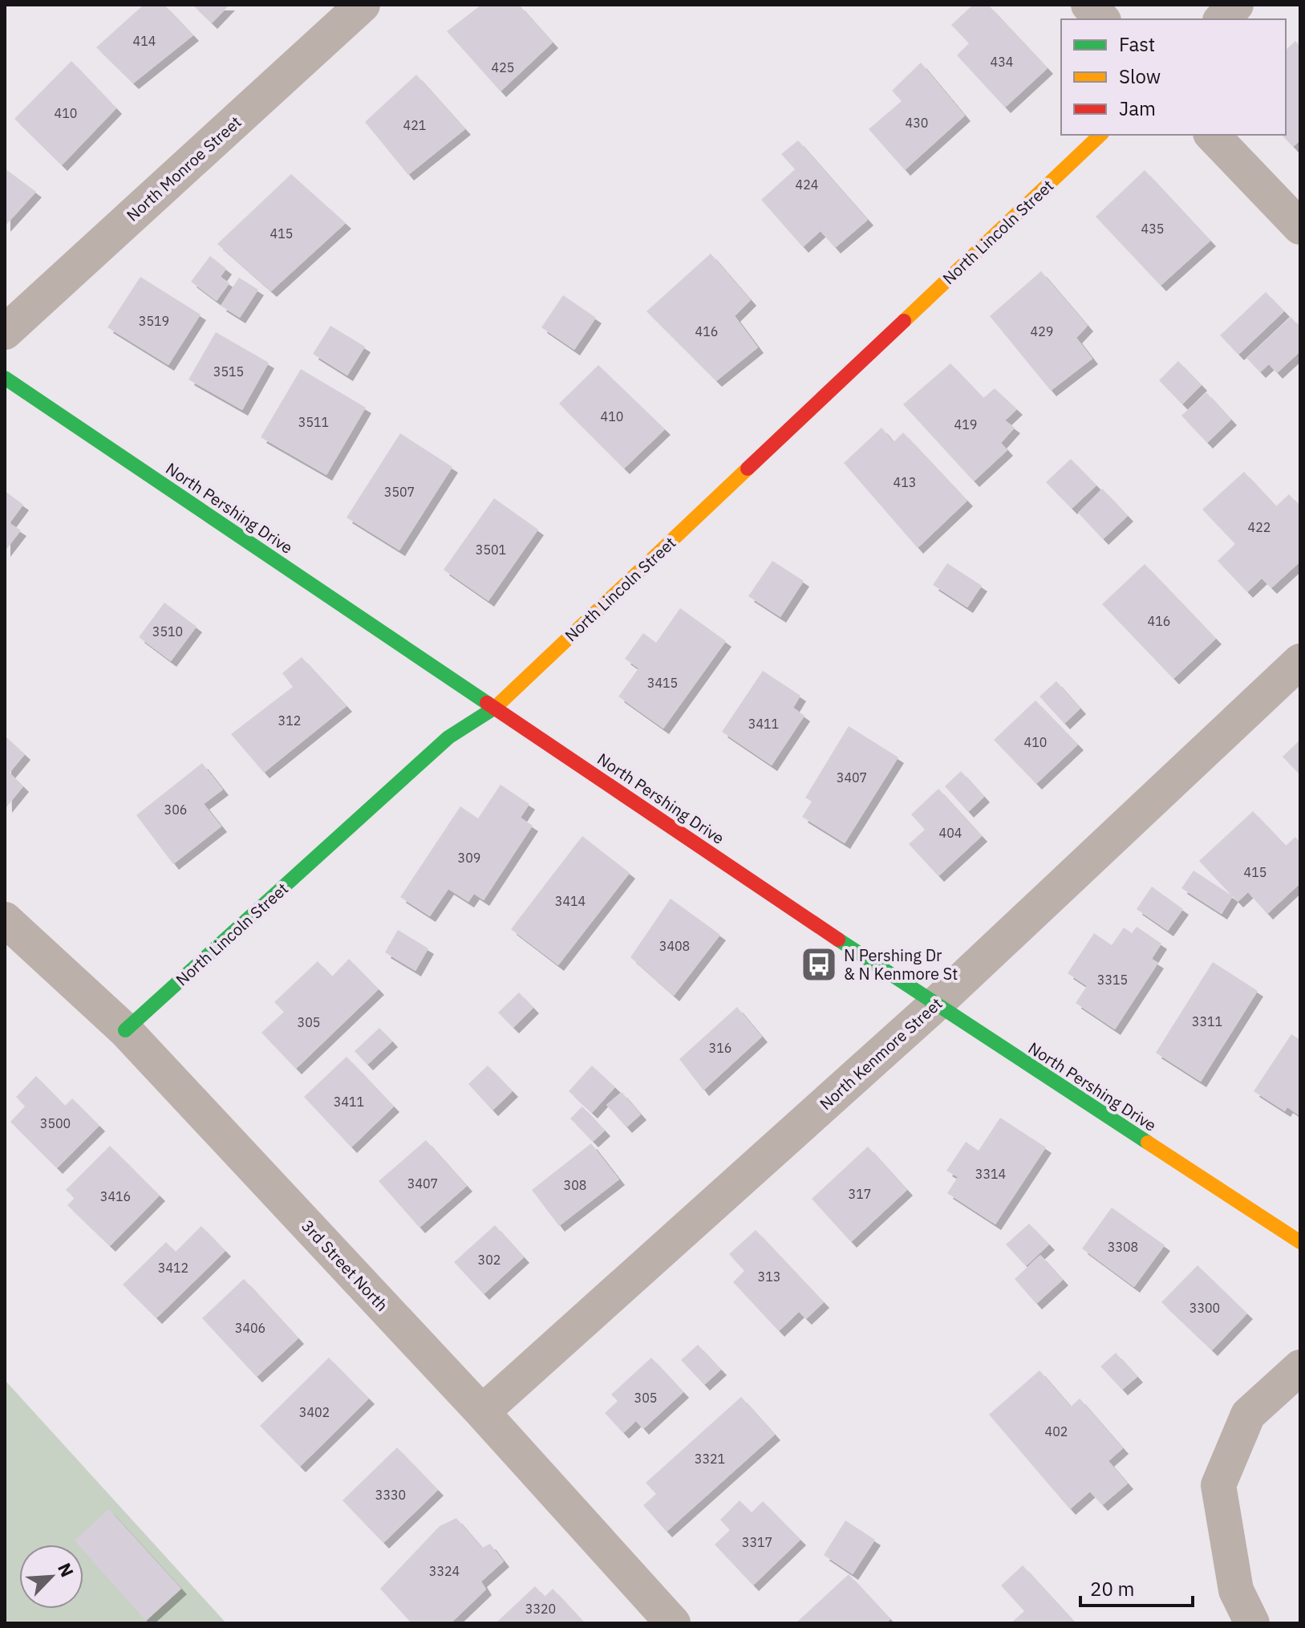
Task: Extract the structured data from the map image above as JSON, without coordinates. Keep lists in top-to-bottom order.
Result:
{
  "streets": {
    "street": [
      "North Monroe Street",
      "North Lincoln Street",
      "North Pershing Drive",
      "North Kenmore Street",
      "3rd Street North"
    ]
  },
  "crossings": [
    ["North Lincoln Street", "North Pershing Drive"],
    ["North Lincoln Street", "3rd Street North"],
    ["North Pershing Drive", "North Kenmore Street"],
    ["North Kenmore Street", "3rd Street North"]
  ],
  "places": {
    "bus stop": ["N Pershing Dr & N Kenmore St"]
  },
  "house_numbers": [
    "414",
    "434",
    "425",
    "410",
    "430",
    "421",
    "424",
    "435",
    "415",
    "3519",
    "416",
    "429",
    "3515",
    "410",
    "3511",
    "419",
    "413",
    "3507",
    "422",
    "3501",
    "416",
    "3510",
    "3415",
    "312",
    "3411",
    "410",
    "3407",
    "306",
    "404",
    "309",
    "415",
    "3414",
    "3408",
    "3315",
    "3311",
    "305",
    "316",
    "3411",
    "3500",
    "3314",
    "3407",
    "308",
    "317",
    "3416",
    "3308",
    "302",
    "3412",
    "313",
    "3300",
    "3406",
    "305",
    "3402",
    "402",
    "3321",
    "3330",
    "3317",
    "3324",
    "3320"
  ],
  "legend": ["Fast", "Slow", "Jam"],
  "scale_bar": "20 m",
  "north": "top right"
}
